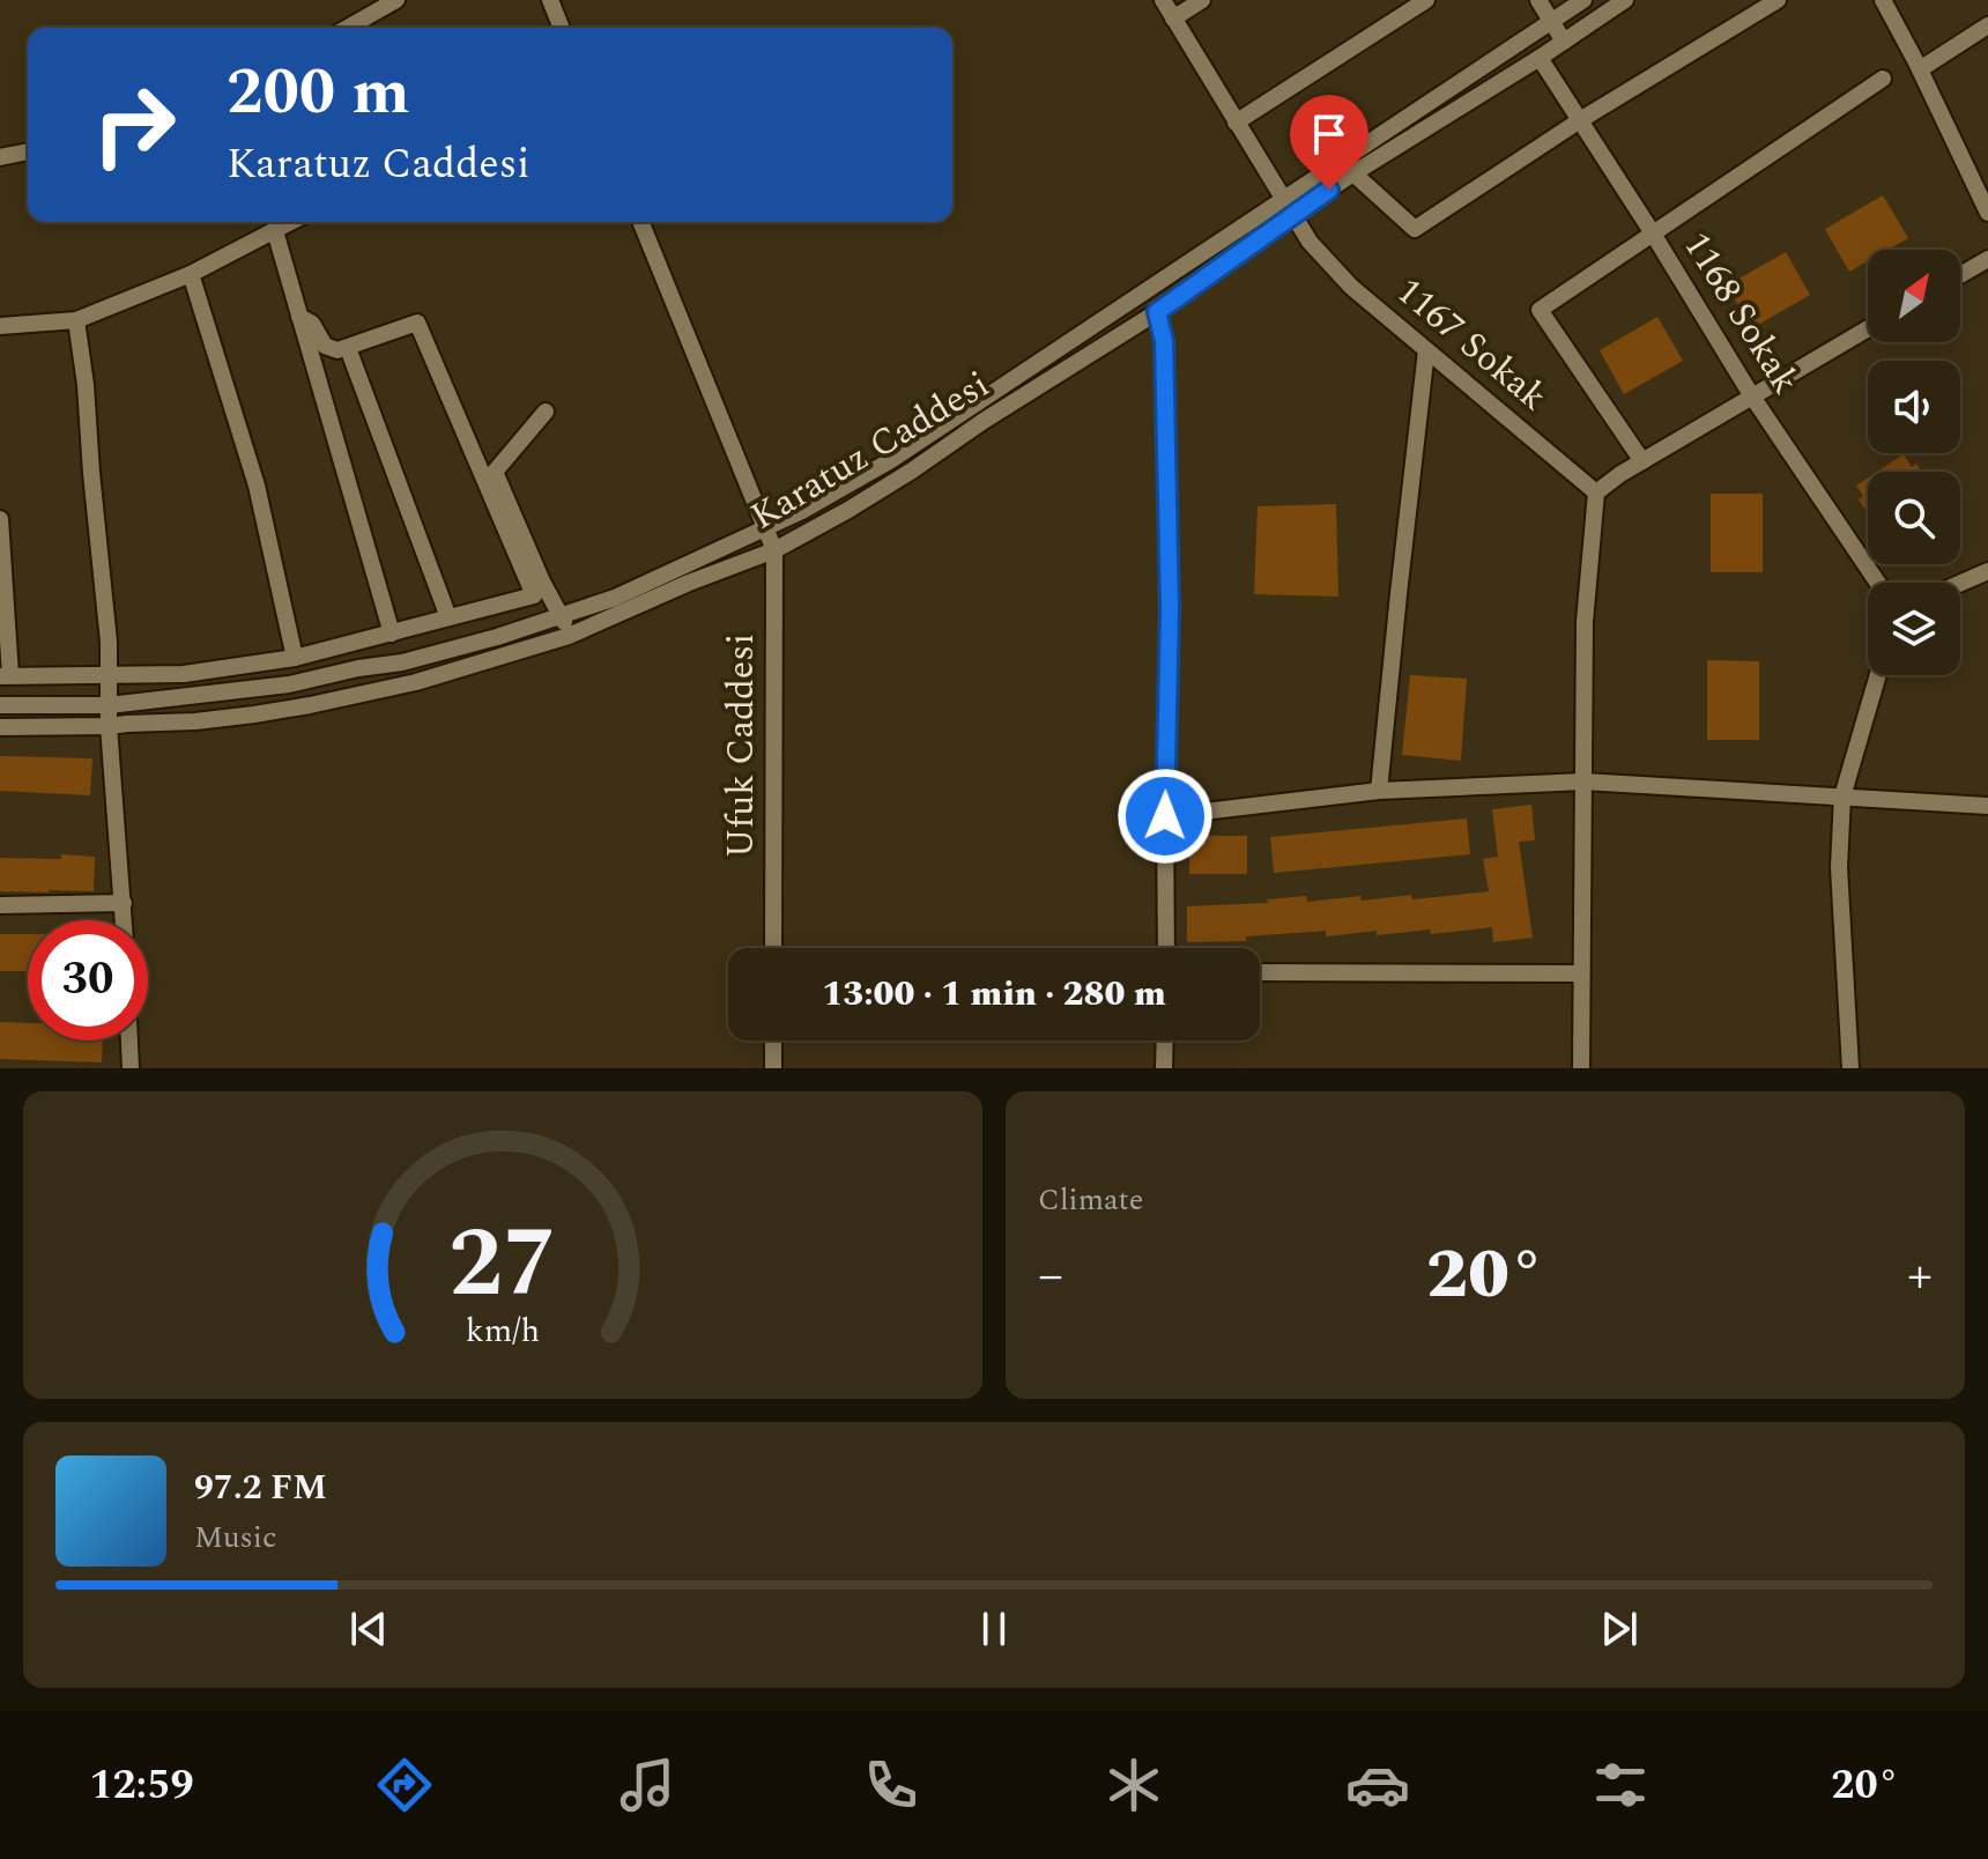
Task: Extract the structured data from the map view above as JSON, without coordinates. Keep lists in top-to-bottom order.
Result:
{
  "streets": {
    "street": [
      "1168 Sokak",
      "1167 Sokak",
      "Karatuz Caddesi",
      "Ufuk Caddesi"
    ]
  },
  "crossings": [
    ["1168 Sokak", "Karatuz Caddesi"],
    ["1167 Sokak", "Karatuz Caddesi"],
    ["Karatuz Caddesi", "Ufuk Caddesi"]
  ],
  "north": "top right",
  "page": {
    "turn": ["200 m", "Karatuz Caddesi"],
    "limit": "30",
    "trip": "13:00 · 1 min · 280 m",
    "tile": "Climate",
    "heat": ["−", "20°", "+"],
    "song": ["97.2 FM", "Music"],
    "tabs": ["12:59", "20°"],
    "gauge": ["27", "km/h"]
  }
}
